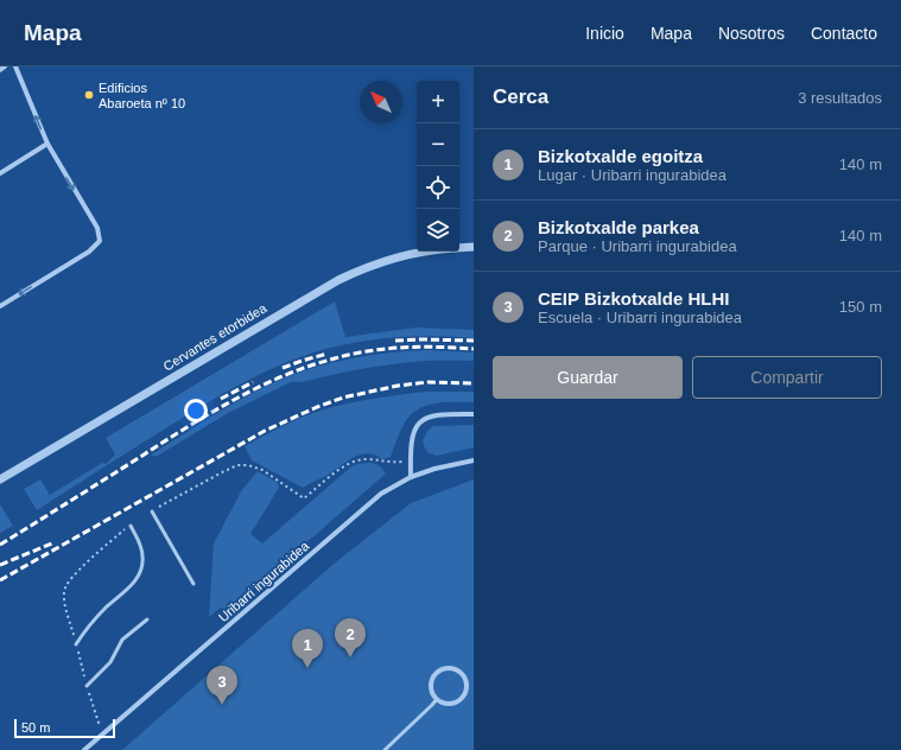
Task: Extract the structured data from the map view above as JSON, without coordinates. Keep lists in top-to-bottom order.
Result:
{
  "streets": {
    "street": ["Cervantes etorbidea", "Uribarri ingurabidea"]
  },
  "places": ["Edificios Abaroeta nº 10"],
  "scale_bar": "50 m",
  "north": "top left",
  "page": {
    "header": "Mapa",
    "nav": [
      "Inicio",
      "Mapa",
      "Nosotros",
      "Contacto"
    ],
    "heading": ["Cerca", "3 resultados"],
    "map_buttons": ["+", "−"],
    "list": [
      {
        "mark": "1",
        "name": "Bizkotxalde egoitza",
        "note": "Lugar · Uribarri ingurabidea",
        "value": "140 m"
      },
      {
        "mark": "2",
        "name": "Bizkotxalde parkea",
        "note": "Parque · Uribarri ingurabidea",
        "value": "140 m"
      },
      {
        "mark": "3",
        "name": "CEIP Bizkotxalde HLHI",
        "note": "Escuela · Uribarri ingurabidea",
        "value": "150 m"
      }
    ],
    "buttons": ["Guardar", "Compartir"],
    "pins": ["2", "1", "3"],
    "scale": "50 m"
  }
}
